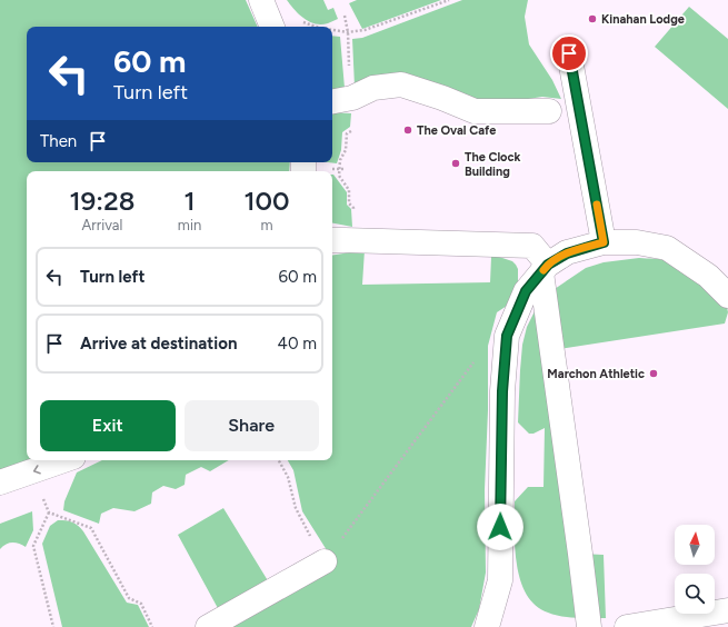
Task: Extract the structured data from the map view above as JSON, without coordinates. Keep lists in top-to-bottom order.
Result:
{
  "places": [
    "Kinahan Lodge",
    "The Oval Cafe",
    "The Clock Building",
    "Marchon Athletic"
  ],
  "north": "top",
  "page": {
    "turn": ["60 m", "Turn left"],
    "then": "Then",
    "eta": [
      "19:28",
      "Arrival",
      "1",
      "min",
      "100",
      "m"
    ],
    "list": [
      {
        "name": "Turn left",
        "value": "60 m"
      },
      {
        "name": "Arrive at destination",
        "value": "40 m"
      }
    ],
    "buttons": ["Exit", "Share"]
  }
}
